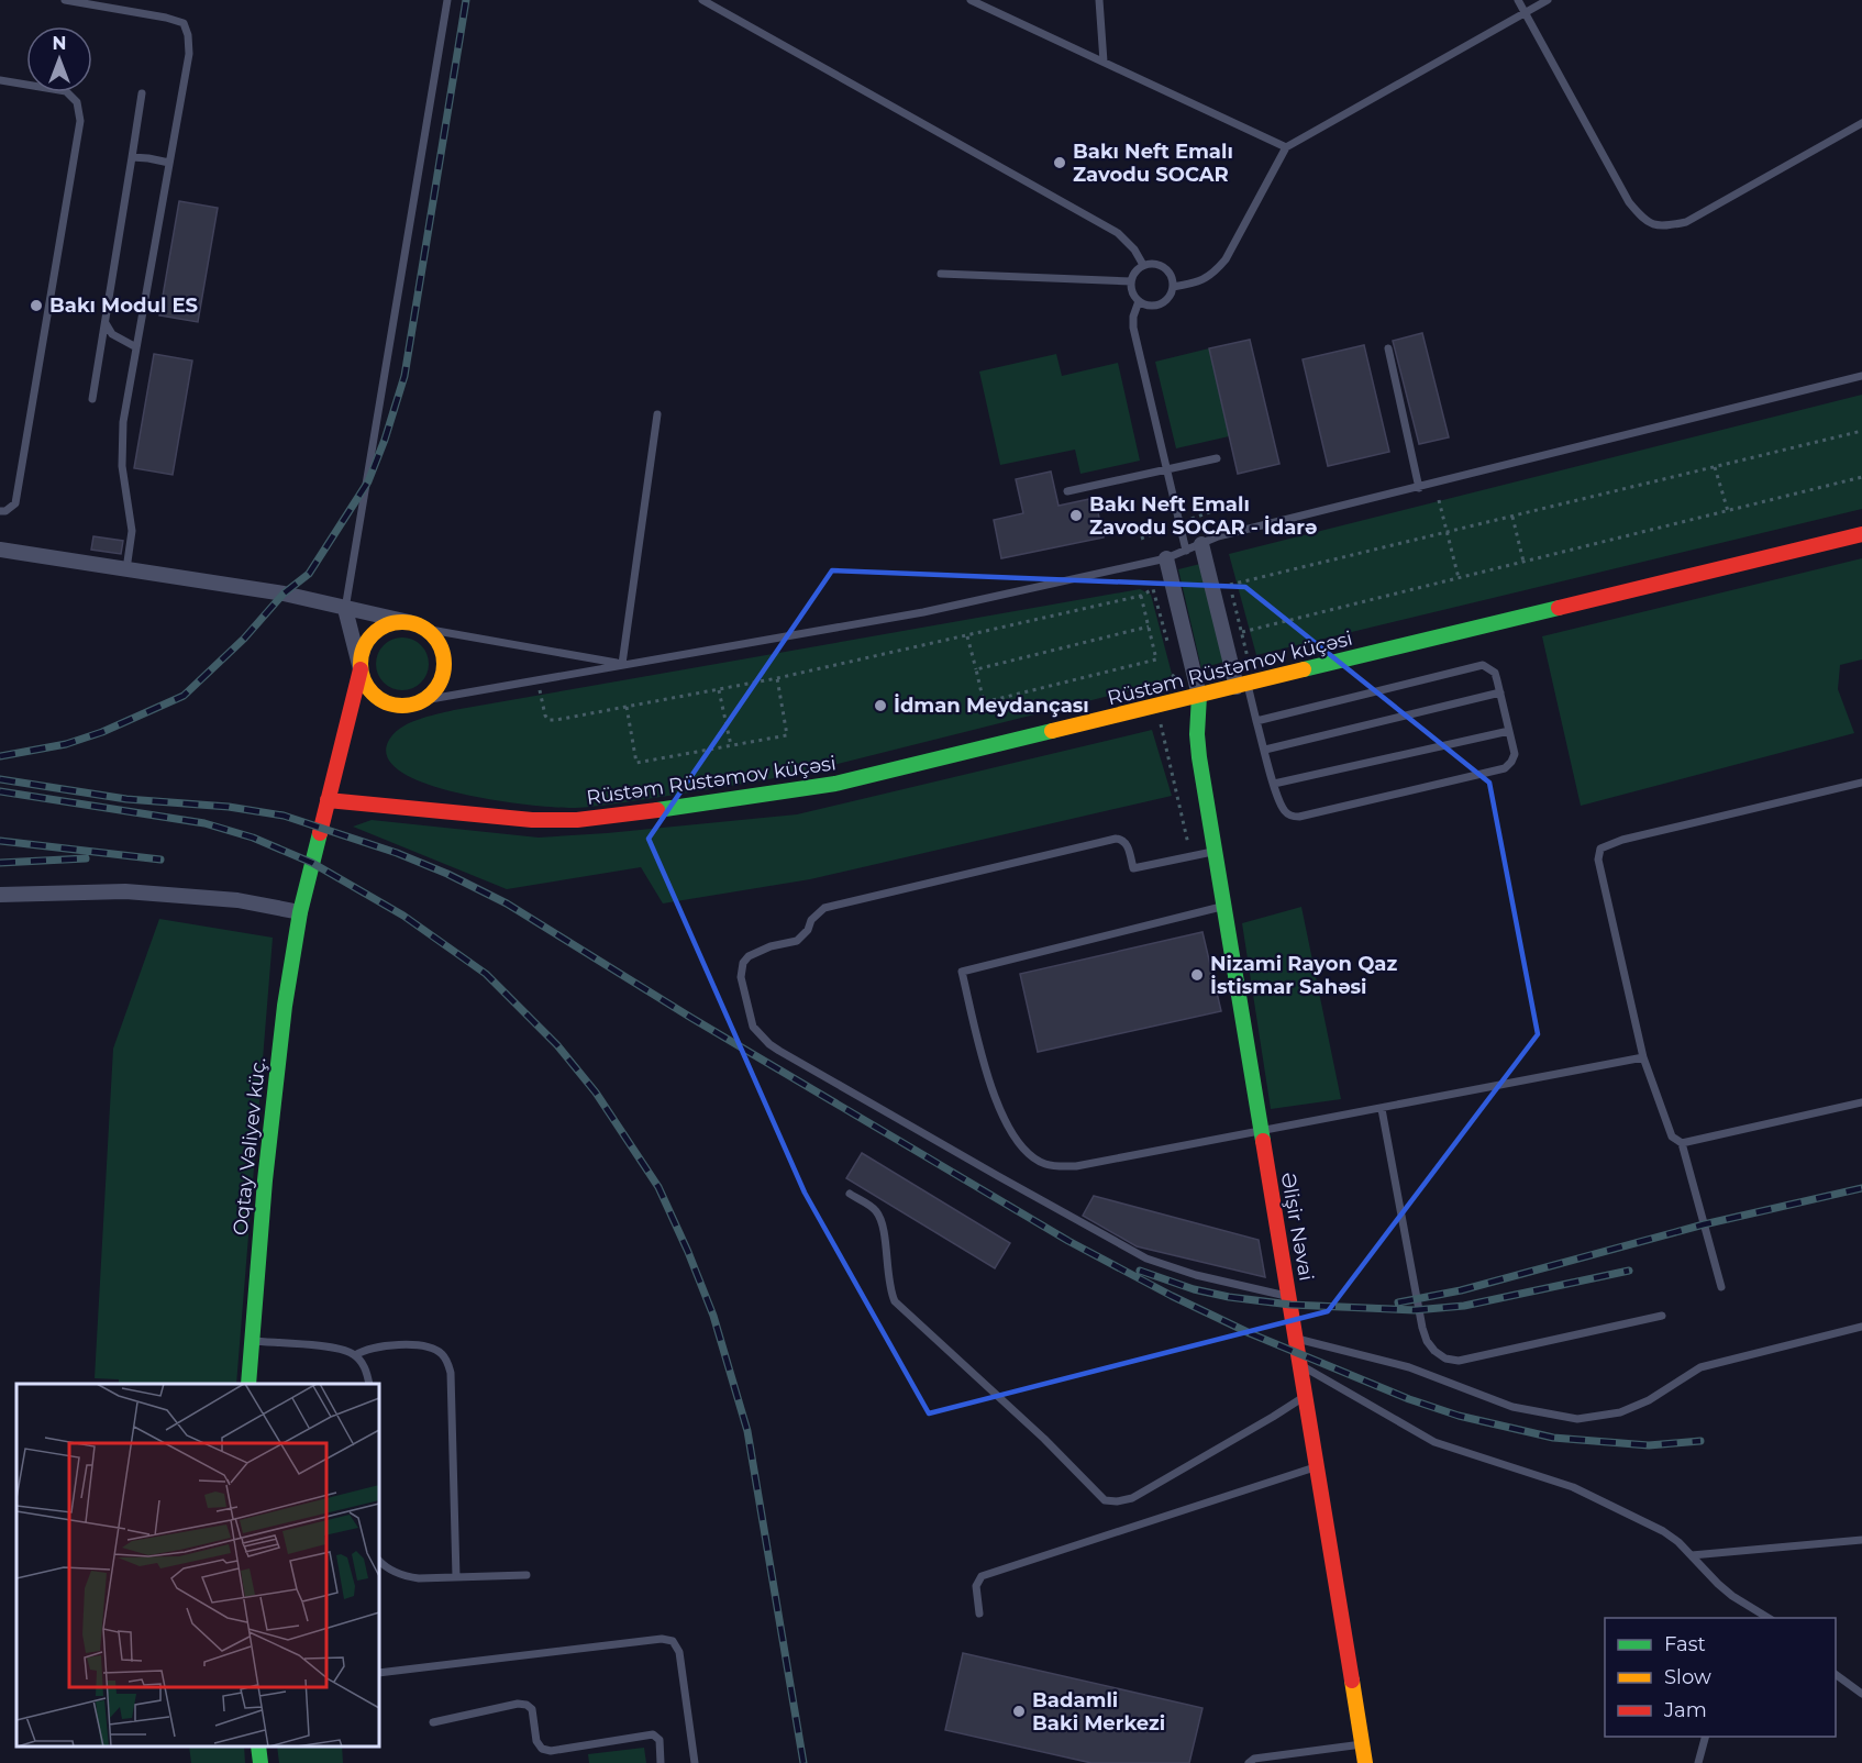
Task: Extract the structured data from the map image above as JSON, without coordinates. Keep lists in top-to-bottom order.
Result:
{
  "streets": {
    "street": ["Rüstəm Rüstəmov küçəsi", "Oqtay Vəliyev küç.", "Əlişir Nəvai"]
  },
  "crossings": [
    ["Rüstəm Rüstəmov küçəsi", "Oqtay Vəliyev küç."],
    ["Rüstəm Rüstəmov küçəsi", "Əlişir Nəvai"]
  ],
  "places": [
    "Bakı Neft Emalı Zavodu SOCAR",
    "Bakı Modul ES",
    "Bakı Neft Emalı Zavodu SOCAR - İdarə",
    "İdman Meydançası",
    "Nizami Rayon Qaz İstismar Sahəsi",
    "Badamli Baki Merkezi"
  ],
  "legend": ["Fast", "Slow", "Jam"],
  "north": "top"
}
